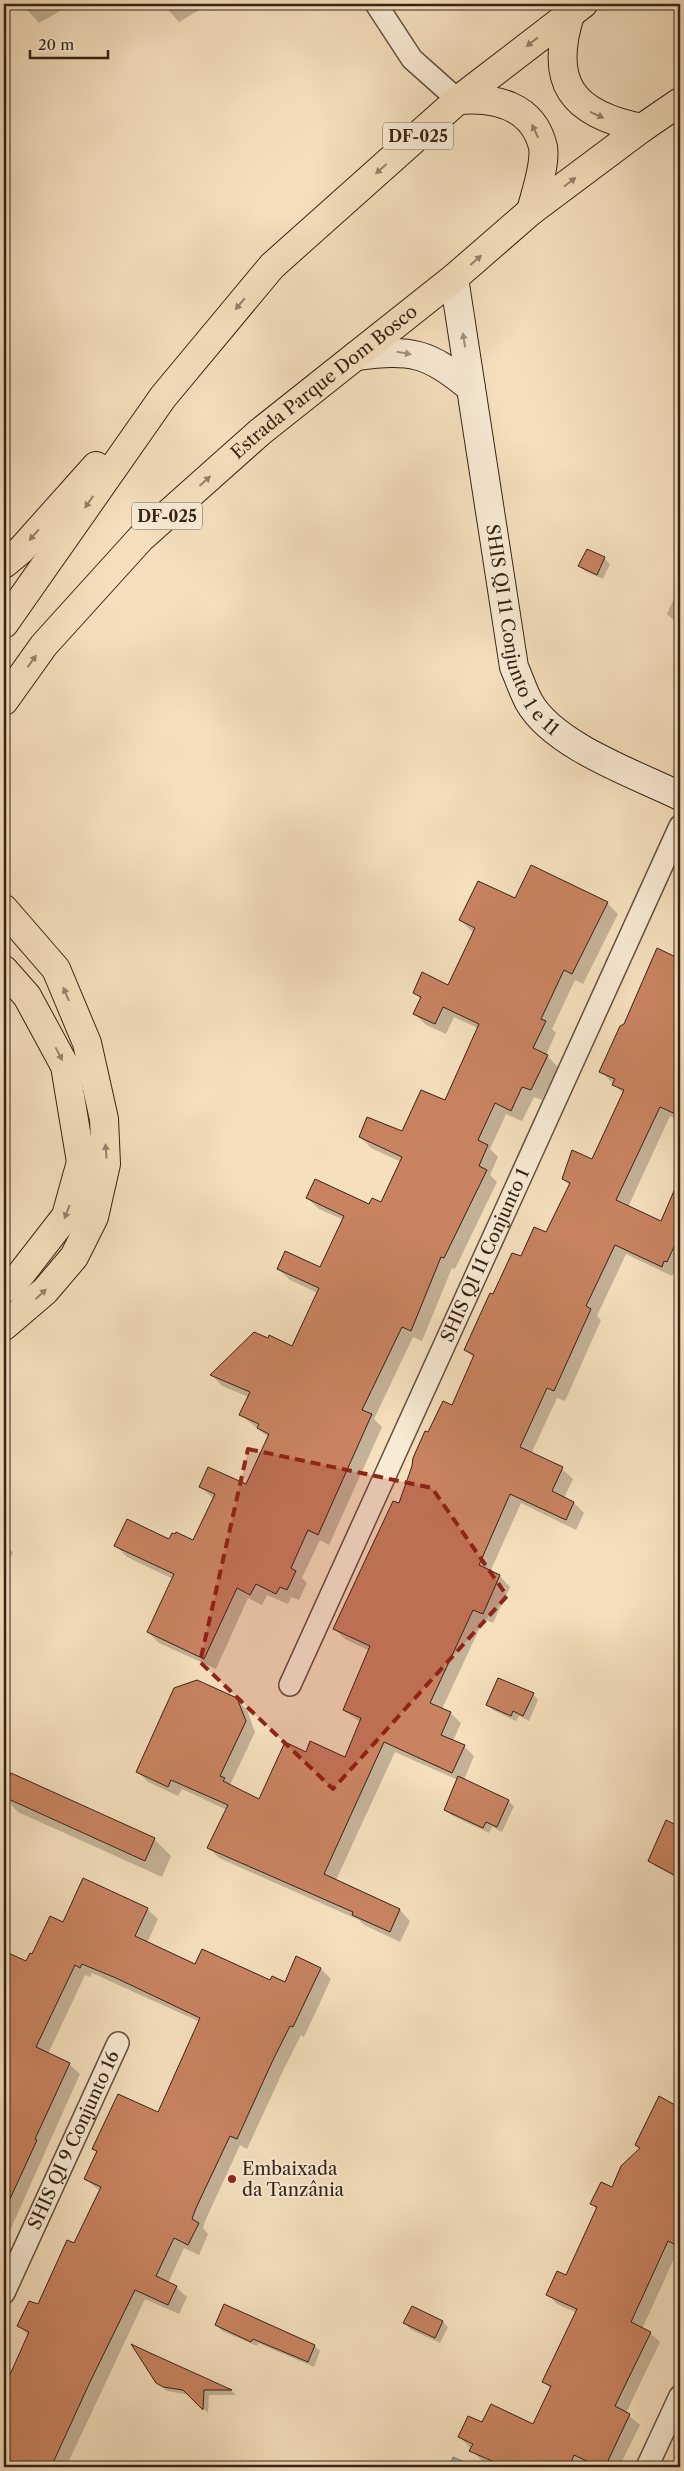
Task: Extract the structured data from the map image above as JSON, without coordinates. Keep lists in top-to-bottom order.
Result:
{
  "streets": {
    "main road": ["DF-025", "Estrada Parque Dom Bosco"],
    "street": ["SHIS QI 11 Conjunto 1 e 11", "SHIS QI 11 Conjunto 1", "SHIS QI 9 Conjunto 16"]
  },
  "crossings": [
    ["Estrada Parque Dom Bosco", "SHIS QI 11 Conjunto 1 e 11"]
  ],
  "places": ["Embaixada da Tanzânia"],
  "scale_bar": "20 m"
}
